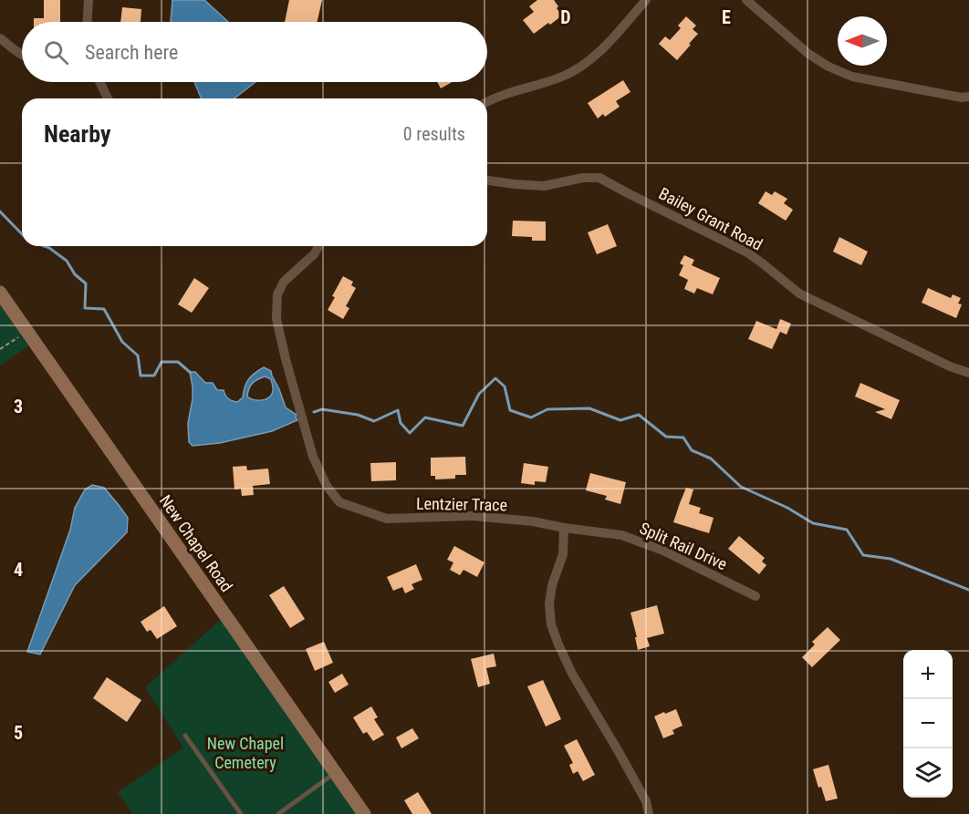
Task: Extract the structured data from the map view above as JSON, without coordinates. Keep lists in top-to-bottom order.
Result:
{
  "streets": {
    "street": [
      "Bailey Grant Road",
      "Lentzier Trace",
      "New Chapel Road",
      "Split Rail Drive"
    ]
  },
  "crossings": [
    ["Lentzier Trace", "Split Rail Drive"]
  ],
  "parks": ["New Chapel Cemetery"],
  "north": "left",
  "page": {
    "search": "Search here",
    "heading": ["Nearby", "0 results"],
    "map_buttons": ["+", "−"]
  },
  "grid": {
    "columns": ["D", "E"],
    "rows": ["3", "4", "5"]
  }
}
